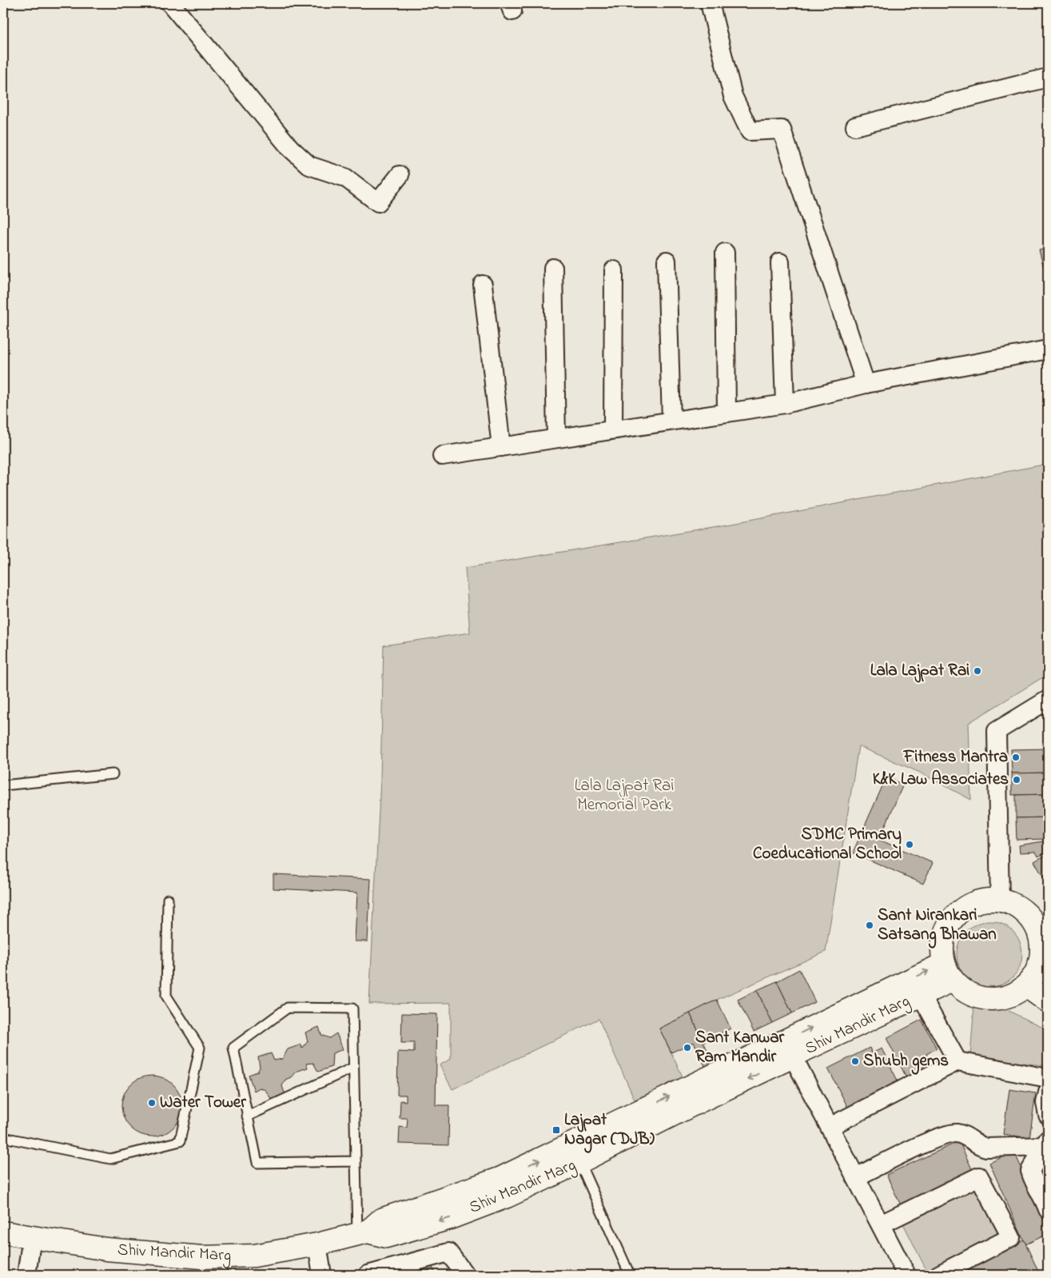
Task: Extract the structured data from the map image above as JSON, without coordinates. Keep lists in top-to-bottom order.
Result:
{
  "streets": {
    "street": ["Shiv Mandir Marg"]
  },
  "parks": ["Lala Lajpat Rai Memorial Park"],
  "places": {
    "other": [
      "Lala Lajpat Rai",
      "Fitness Mantra",
      "K&K Law Associates",
      "SDMC Primary Coeducational School",
      "Sant Nirankari Satsang Bhawan",
      "Sant Kanwar Ram Mandir",
      "Shubh gems",
      "Water Tower"
    ],
    "transit": ["Lajpat Nagar (DJB)"]
  }
}
